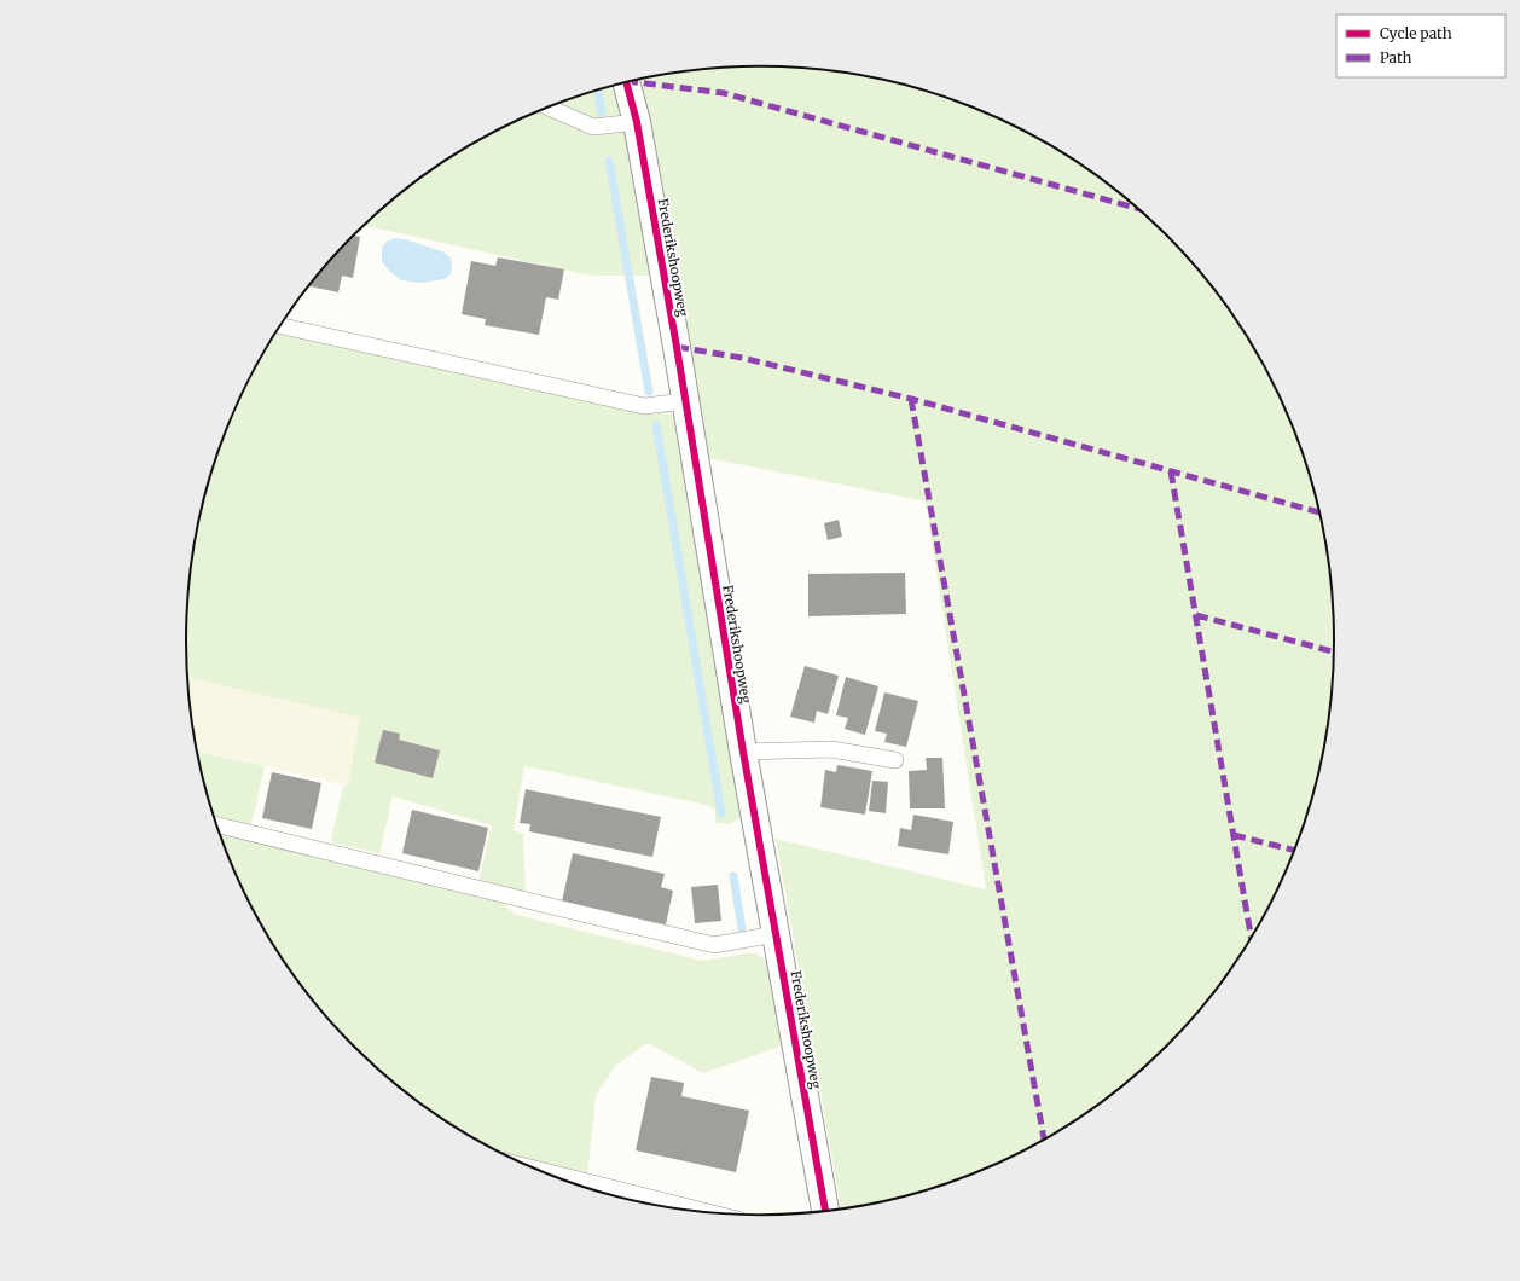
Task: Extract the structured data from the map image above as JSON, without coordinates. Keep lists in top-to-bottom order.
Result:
{
  "streets": {
    "street": ["Frederikshoopweg"]
  },
  "legend": ["Cycle path", "Path"]
}
